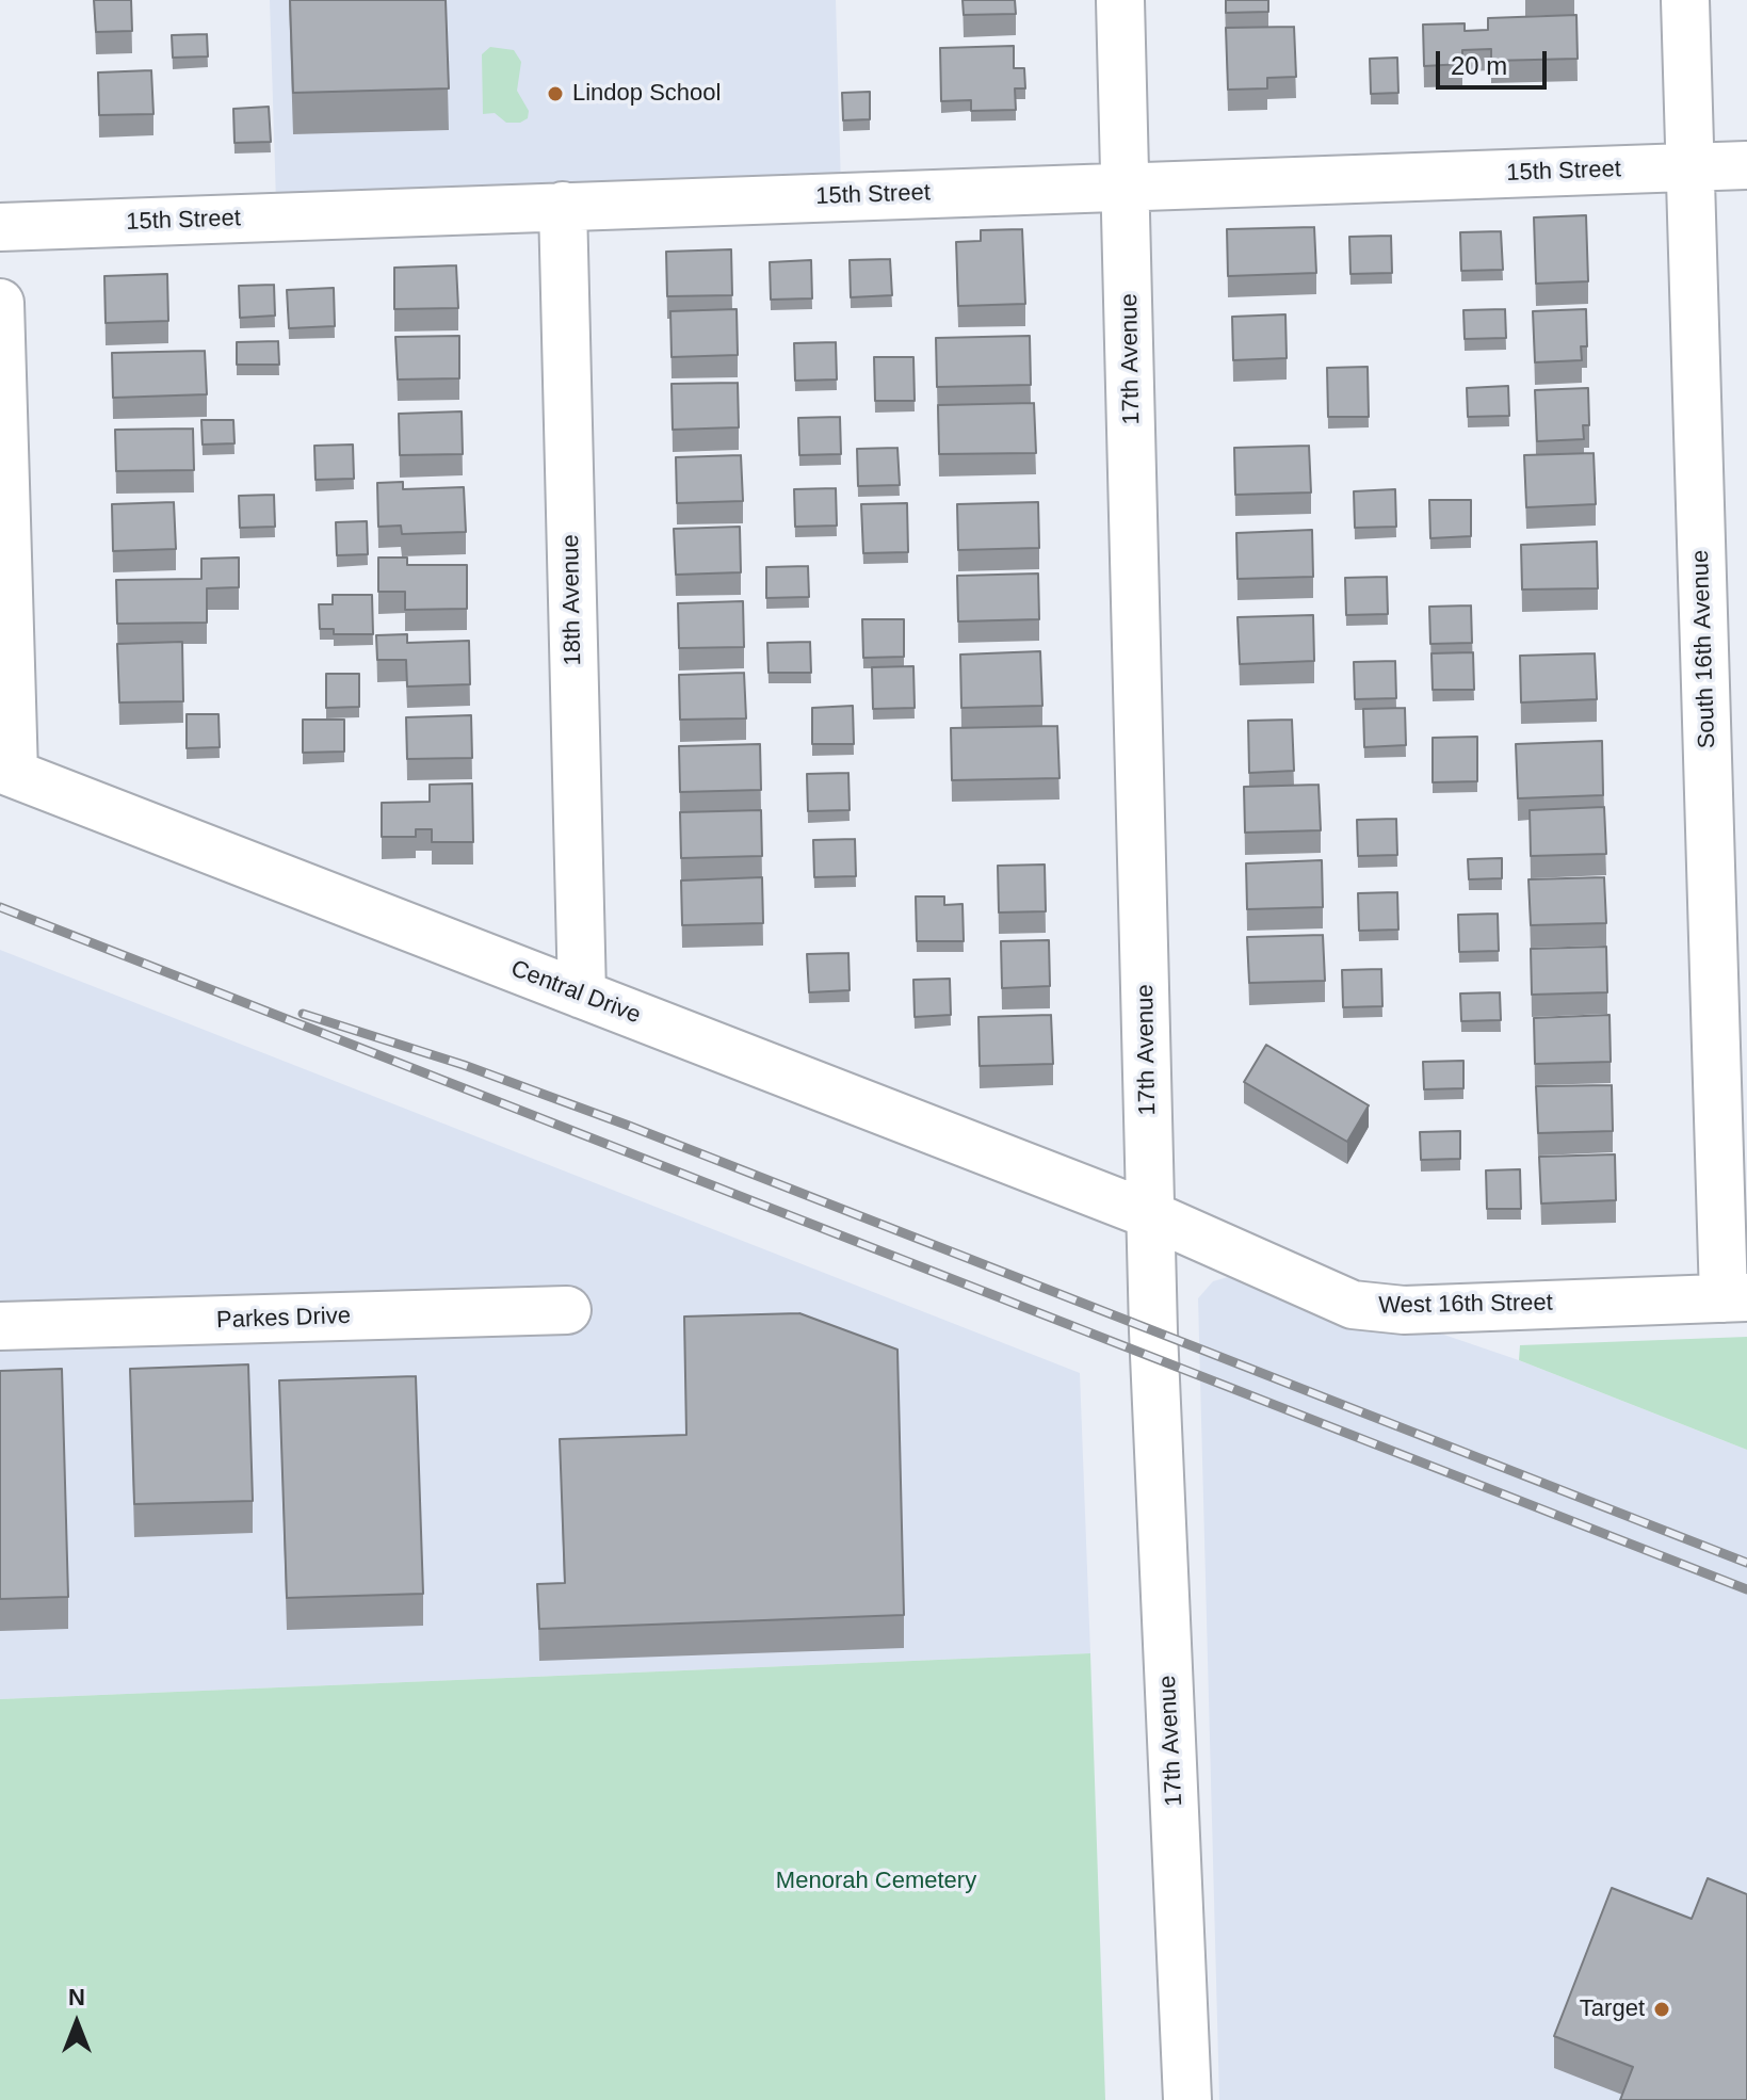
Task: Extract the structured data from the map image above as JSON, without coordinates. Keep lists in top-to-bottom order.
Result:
{
  "streets": {
    "street": [
      "15th Street",
      "17th Avenue",
      "18th Avenue",
      "South 16th Avenue",
      "Central Drive",
      "West 16th Street",
      "Parkes Drive"
    ]
  },
  "crossings": [
    ["15th Street", "17th Avenue"],
    ["15th Street", "18th Avenue"],
    ["15th Street", "South 16th Avenue"],
    ["17th Avenue", "Central Drive"],
    ["17th Avenue", "West 16th Street"],
    ["18th Avenue", "Central Drive"],
    ["South 16th Avenue", "West 16th Street"],
    ["Central Drive", "West 16th Street"]
  ],
  "parks": ["Menorah Cemetery"],
  "places": ["Lindop School", "Target"],
  "scale_bar": "20 m",
  "north": "top"
}
